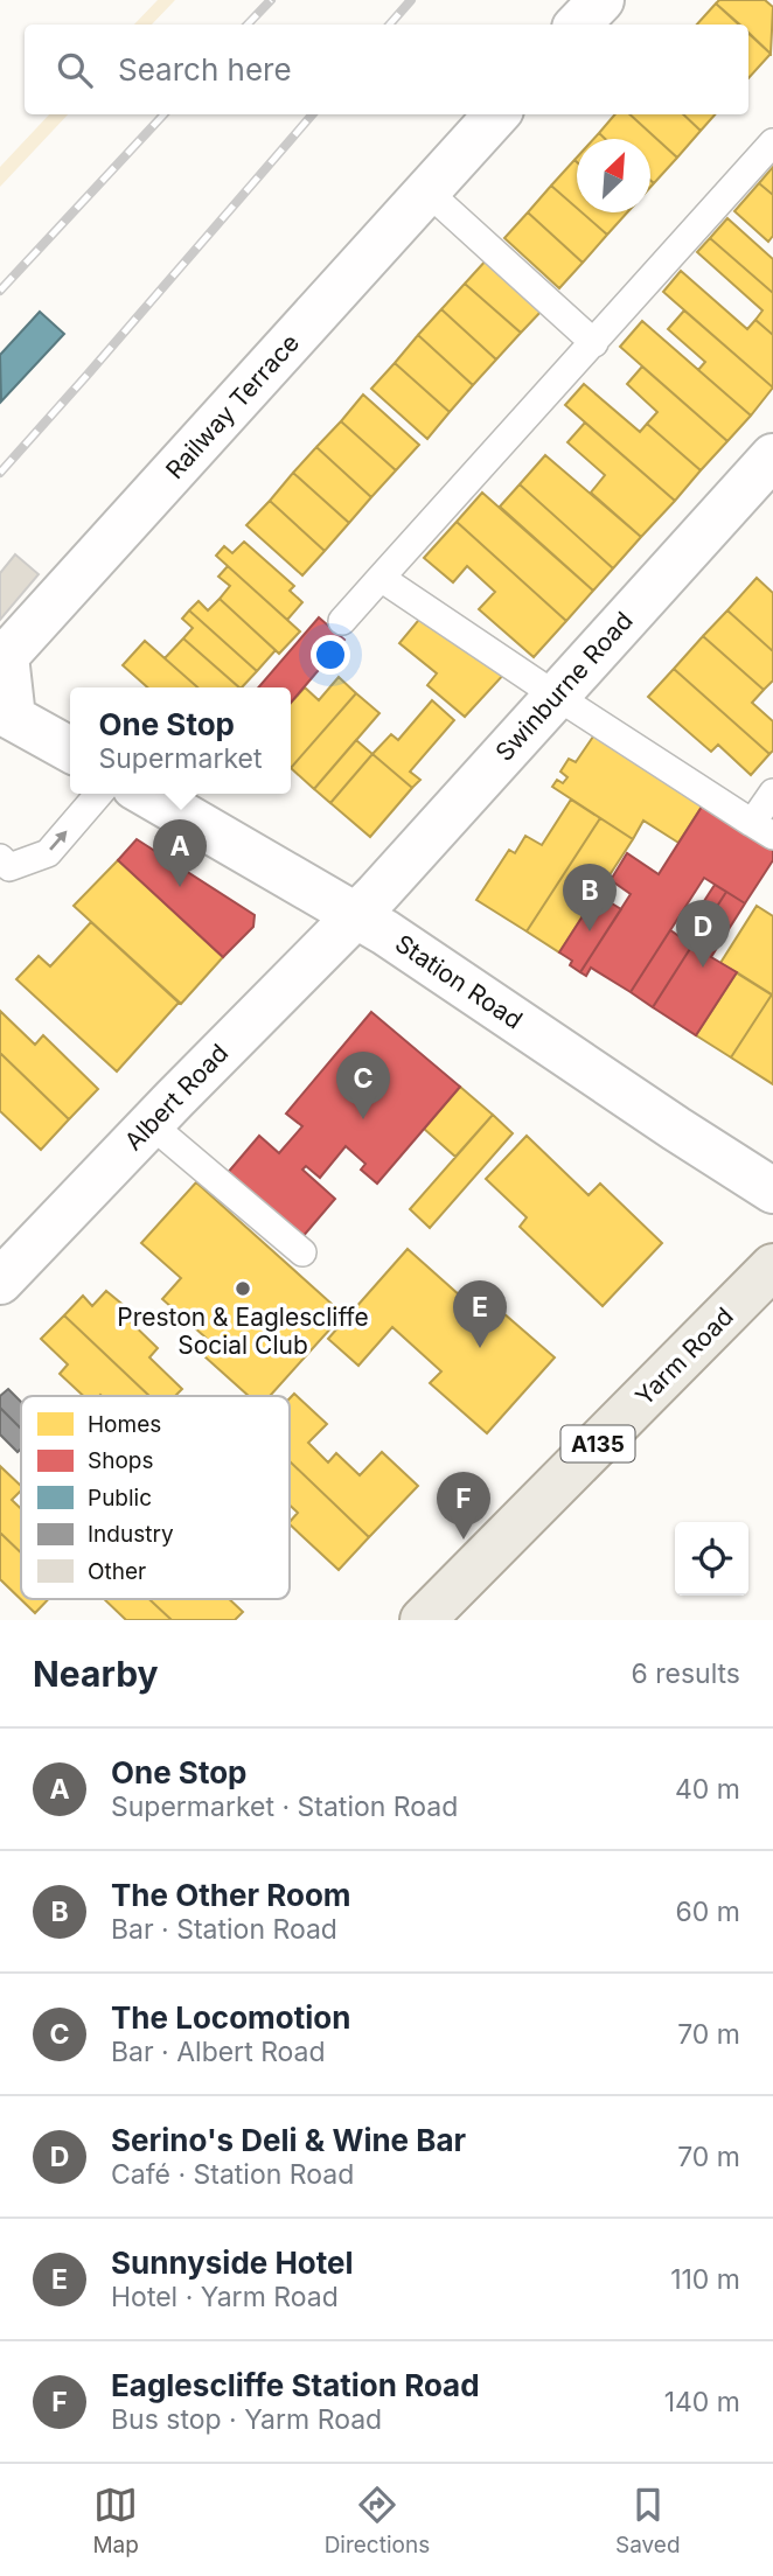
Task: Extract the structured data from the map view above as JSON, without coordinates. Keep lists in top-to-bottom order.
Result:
{
  "streets": {
    "main road": ["Yarm Road", "A135"],
    "street": [
      "Railway Terrace",
      "Swinburne Road",
      "Station Road",
      "Albert Road"
    ]
  },
  "crossings": [
    ["Swinburne Road", "Station Road"],
    ["Swinburne Road", "Albert Road"],
    ["Station Road", "Albert Road"]
  ],
  "places": ["Preston & Eaglescliffe Social Club"],
  "legend": [
    "Homes",
    "Shops",
    "Public",
    "Industry",
    "Other"
  ],
  "north": "top right",
  "page": {
    "search": "Search here",
    "popup": ["One Stop", "Supermarket"],
    "pins": [
      "A",
      "B",
      "D",
      "C",
      "E",
      "F"
    ],
    "heading": ["Nearby", "6 results"],
    "list": [
      {
        "mark": "A",
        "name": "One Stop",
        "note": "Supermarket · Station Road",
        "value": "40 m"
      },
      {
        "mark": "B",
        "name": "The Other Room",
        "note": "Bar · Station Road",
        "value": "60 m"
      },
      {
        "mark": "C",
        "name": "The Locomotion",
        "note": "Bar · Albert Road",
        "value": "70 m"
      },
      {
        "mark": "D",
        "name": "Serino's Deli & Wine Bar",
        "note": "Café · Station Road",
        "value": "70 m"
      },
      {
        "mark": "E",
        "name": "Sunnyside Hotel",
        "note": "Hotel · Yarm Road",
        "value": "110 m"
      },
      {
        "mark": "F",
        "name": "Eaglescliffe Station Road",
        "note": "Bus stop · Yarm Road",
        "value": "140 m"
      }
    ],
    "nav": ["Map", "Directions", "Saved"]
  }
}
